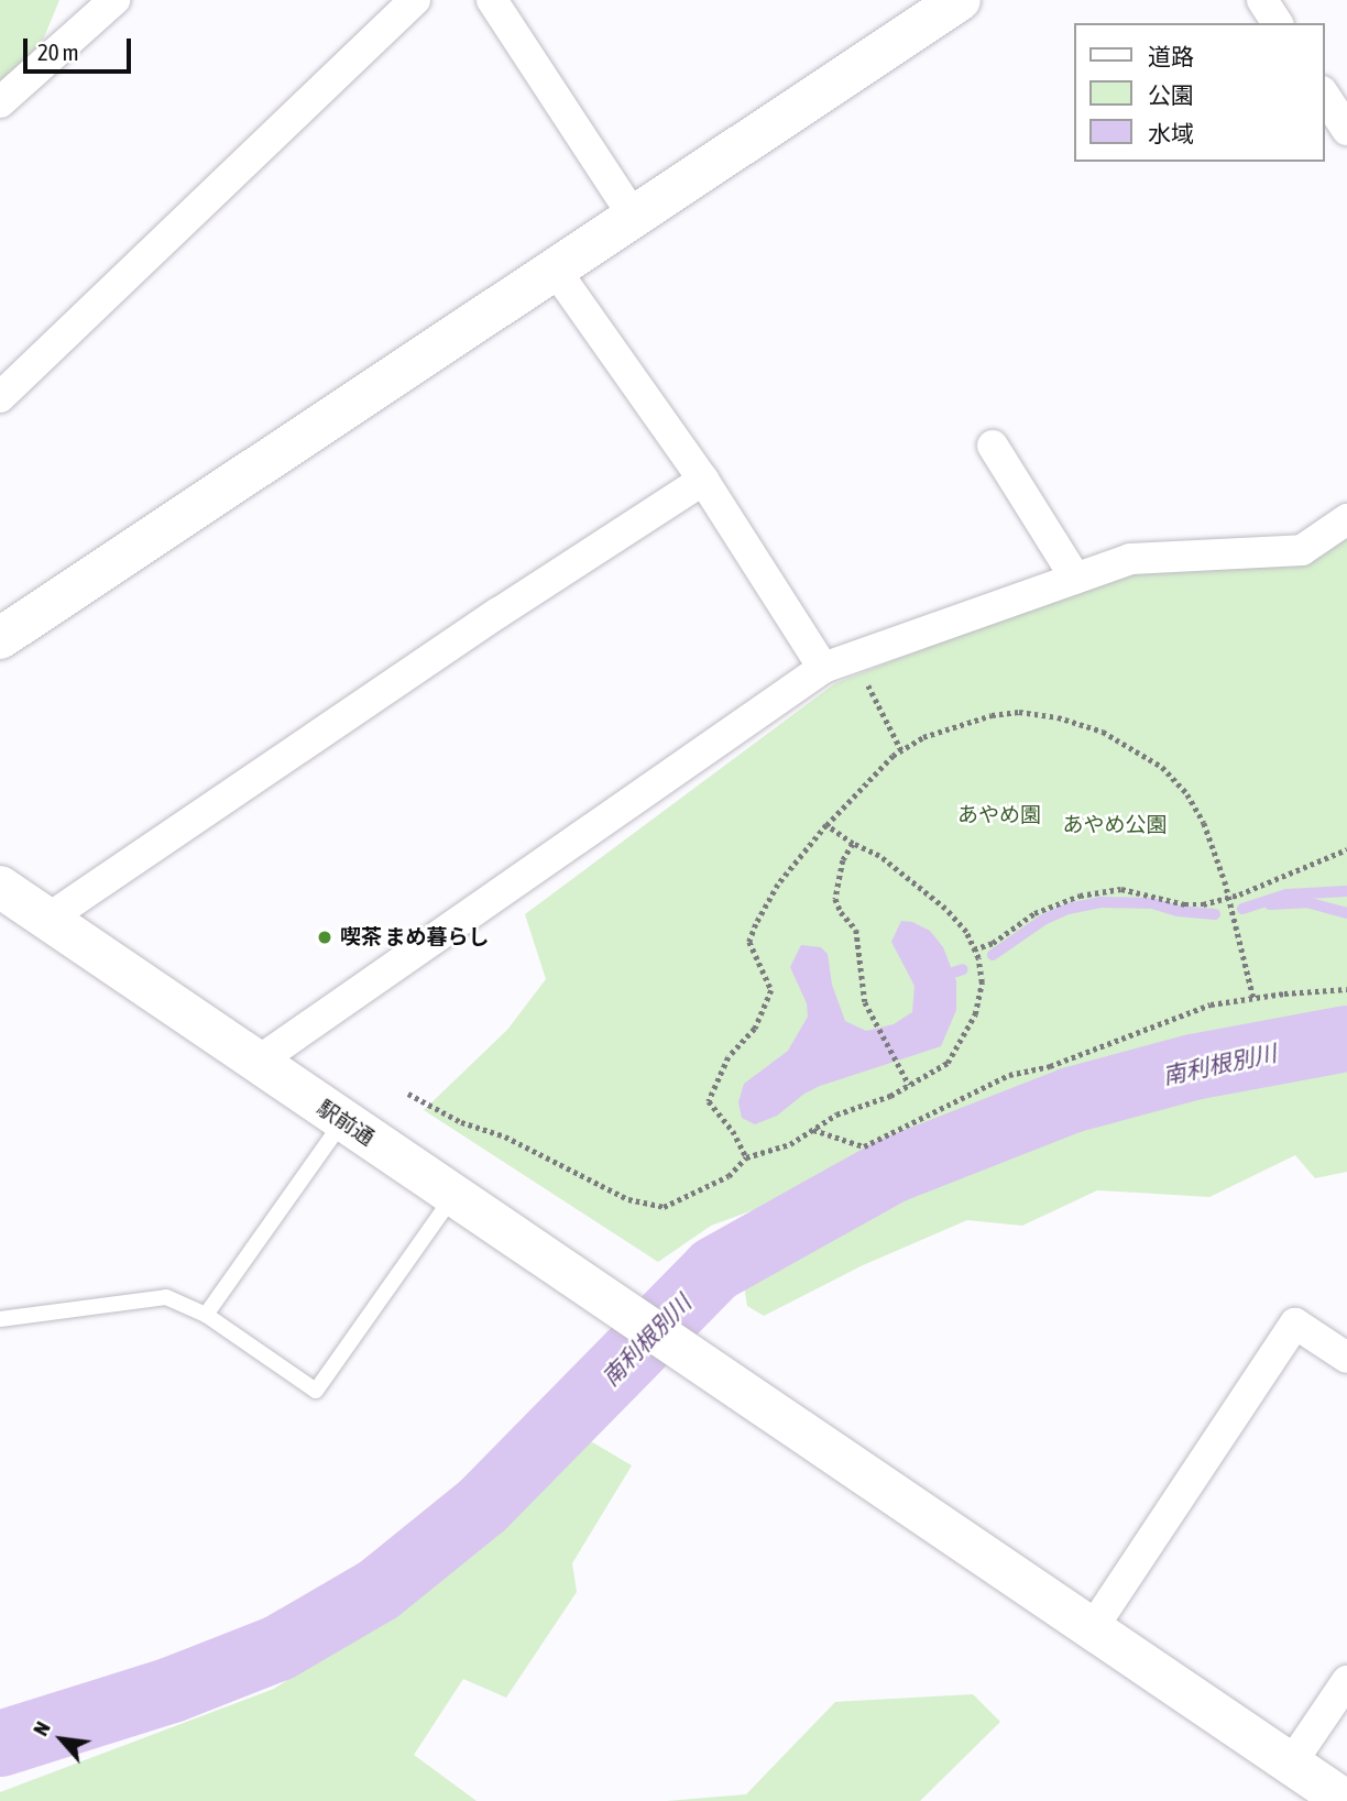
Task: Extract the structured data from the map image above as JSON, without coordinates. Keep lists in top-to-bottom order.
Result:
{
  "streets": {
    "street": ["駅前通"]
  },
  "water": ["南利根別川"],
  "parks": ["あやめ園", "あやめ公園"],
  "places": ["喫茶 まめ暮らし"],
  "legend": ["道路", "公園", "水域"],
  "scale_bar": "20 m",
  "north": "top left"
}
